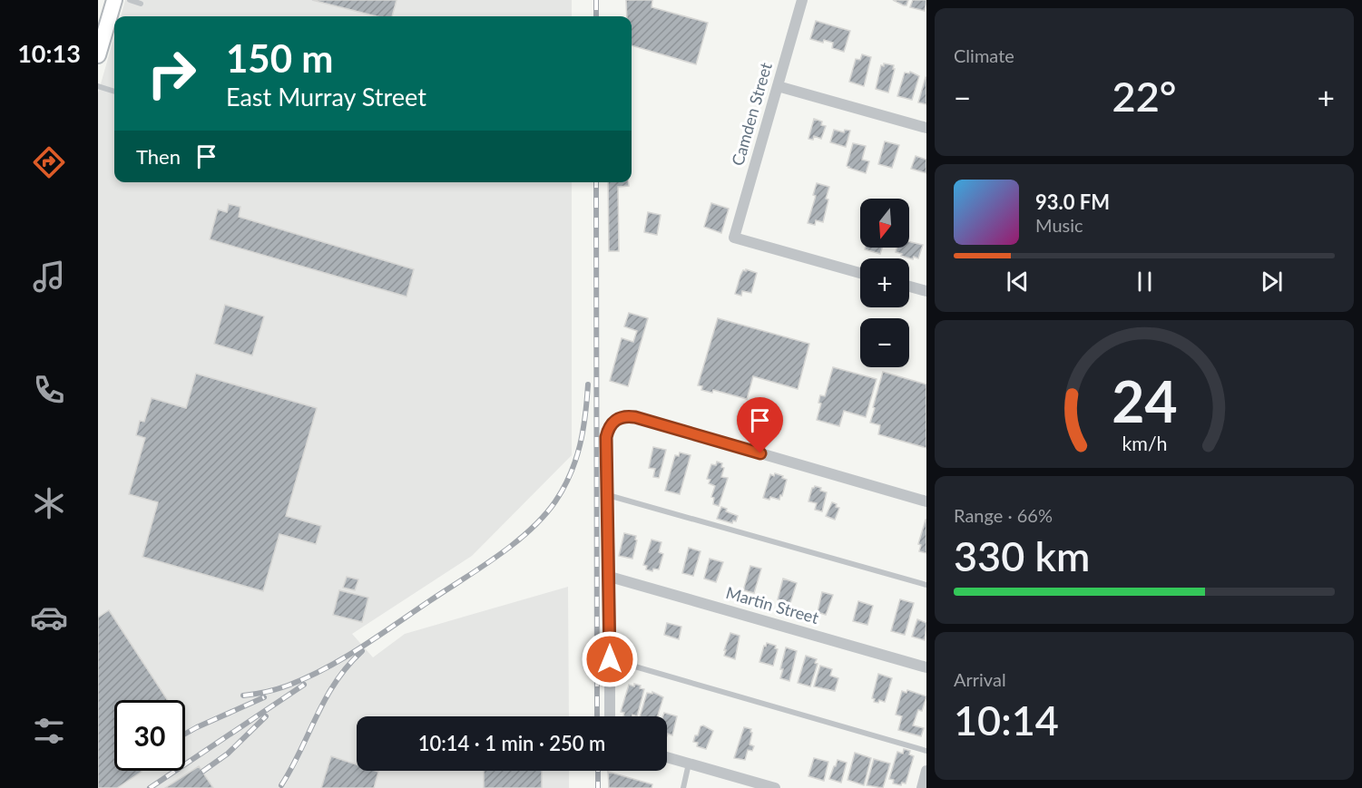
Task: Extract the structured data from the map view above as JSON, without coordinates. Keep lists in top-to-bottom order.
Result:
{
  "streets": {
    "street": ["Camden Street", "Martin Street"]
  },
  "north": "bottom",
  "page": {
    "tabs": "10:13",
    "tile": [
      "Climate",
      ["Range · 66%", "330 km"],
      ["Arrival", "10:14"]
    ],
    "turn": ["150 m", "East Murray Street"],
    "heat": ["−", "22°", "+"],
    "then": "Then",
    "song": ["93.0 FM", "Music"],
    "map_buttons": ["+", "−"],
    "limit": "30",
    "trip": "10:14 · 1 min · 250 m",
    "gauge": ["24", "km/h"]
  }
}
